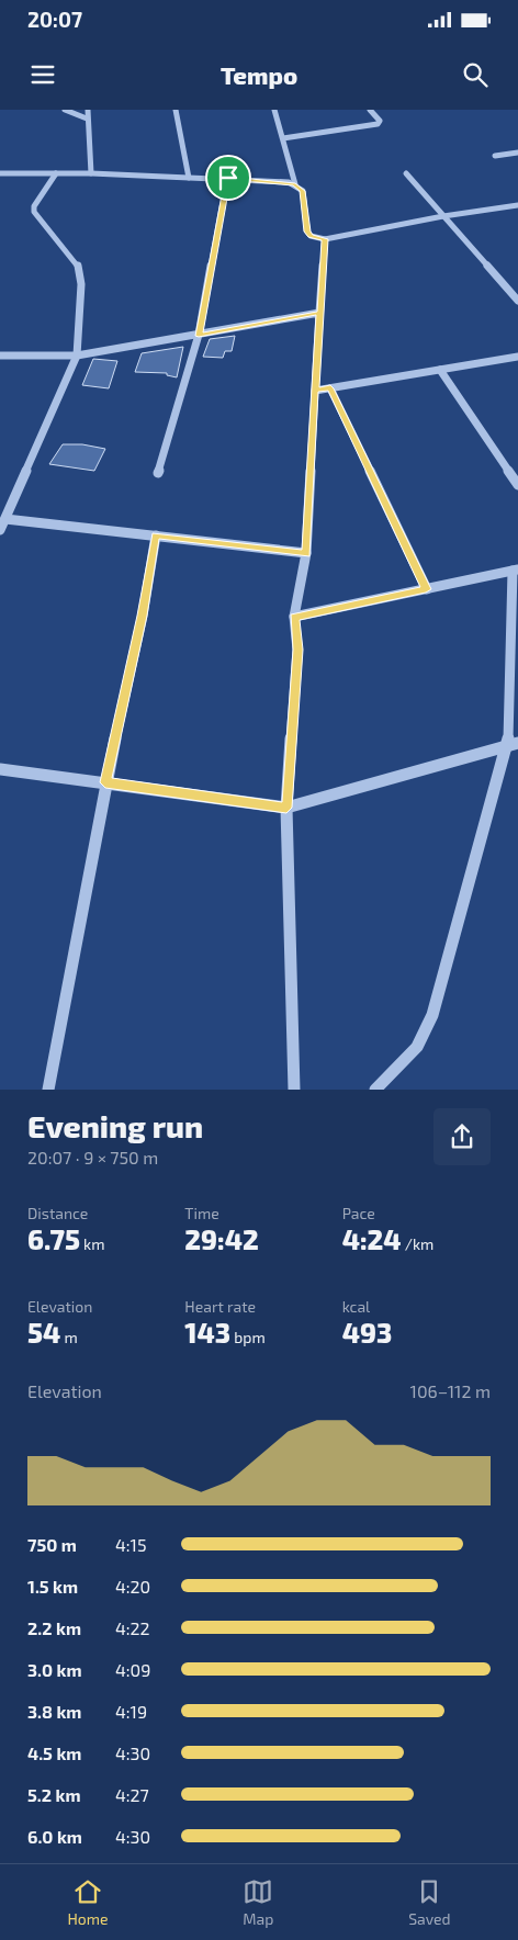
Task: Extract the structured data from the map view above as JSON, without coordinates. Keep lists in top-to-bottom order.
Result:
{
  "page": {
    "status": "20:07",
    "header": "Tempo",
    "heading": ["Evening run", "20:07 · 9 × 750 m"],
    "stats": [
      ["Distance", "6.75 km"],
      ["Time", "29:42"],
      ["Pace", "4:24 /km"],
      ["Elevation", "54 m"],
      ["Heart rate", "143 bpm"],
      ["kcal", "493"]
    ],
    "chart": ["Elevation", "106–112 m"],
    "list": [
      {
        "name": "750 m",
        "note": "4:15"
      },
      {
        "name": "1.5 km",
        "note": "4:20"
      },
      {
        "name": "2.2 km",
        "note": "4:22"
      },
      {
        "name": "3.0 km",
        "note": "4:09"
      },
      {
        "name": "3.8 km",
        "note": "4:19"
      },
      {
        "name": "4.5 km",
        "note": "4:30"
      },
      {
        "name": "5.2 km",
        "note": "4:27"
      },
      {
        "name": "6.0 km",
        "note": "4:30"
      }
    ],
    "tabs": ["Home", "Map", "Saved"]
  }
}
